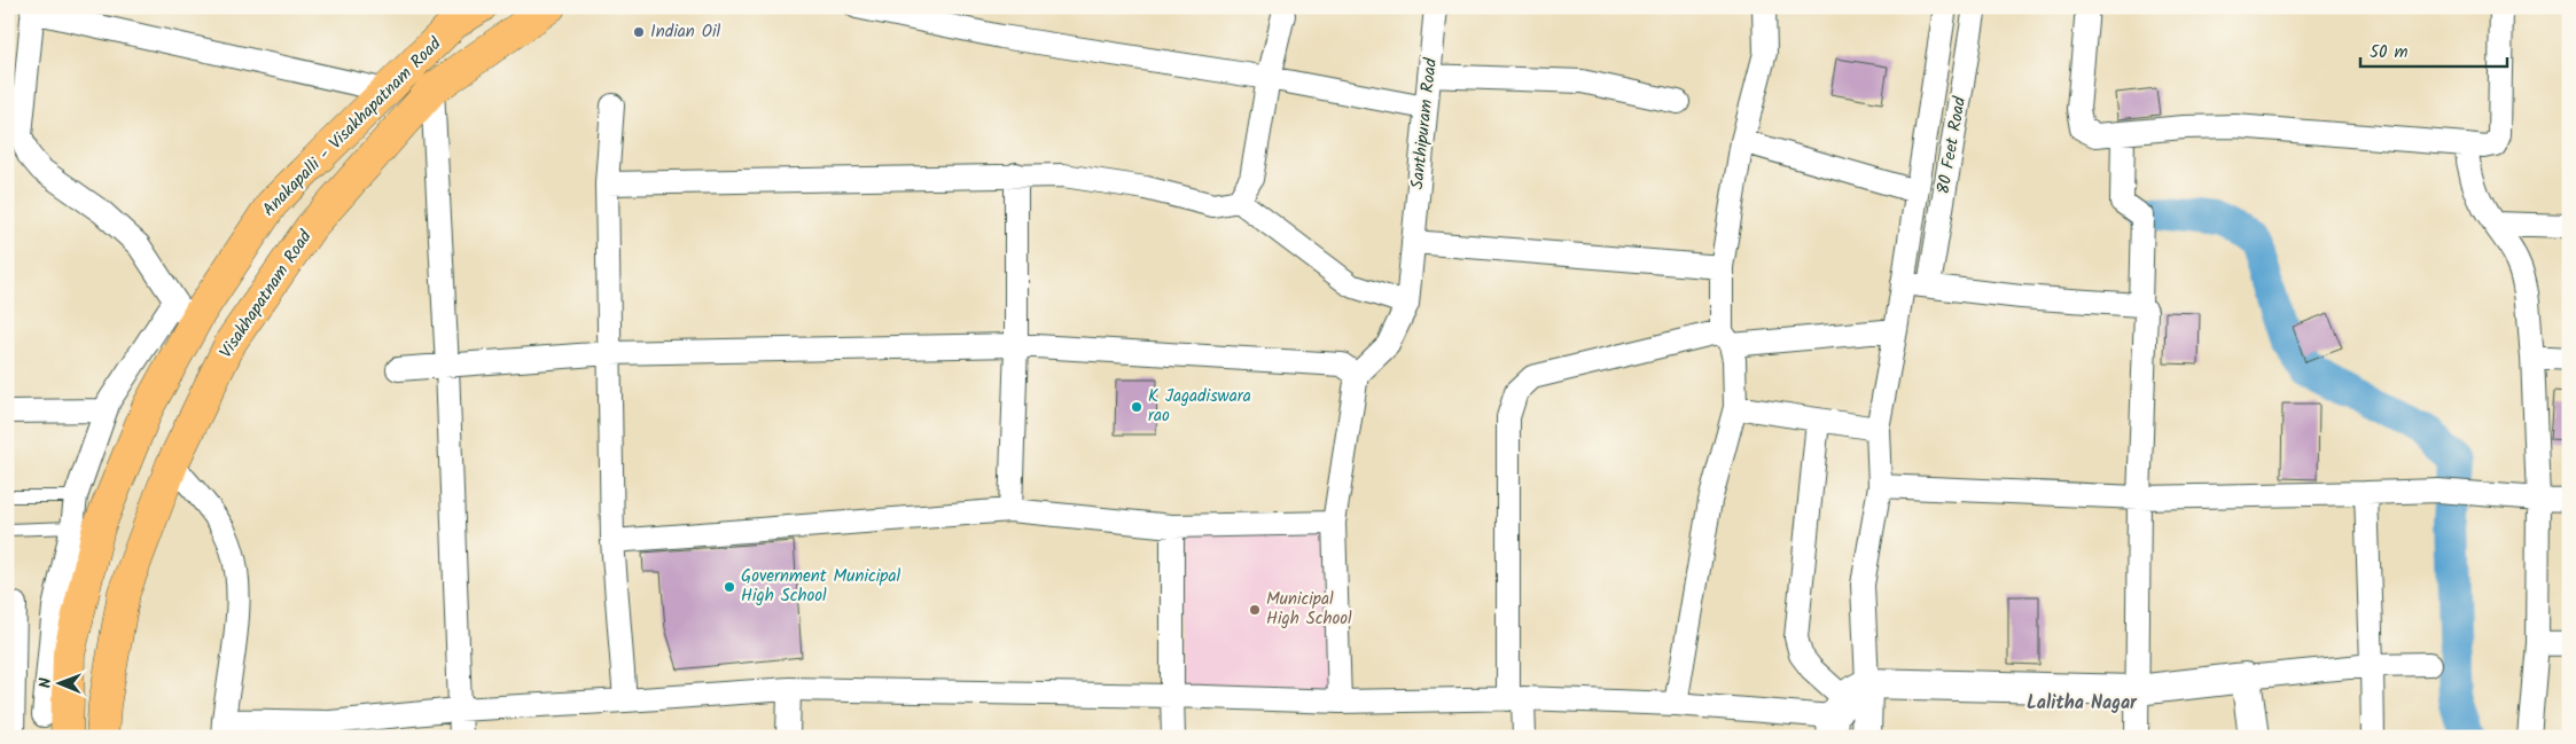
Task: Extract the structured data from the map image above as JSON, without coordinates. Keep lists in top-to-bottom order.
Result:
{
  "streets": {
    "main road": ["Anakapalli - Visakhapatnam Road", "Visakhapatnam Road"],
    "street": ["Santhipuram Road", "80 Feet Road"]
  },
  "districts": ["Lalitha Nagar"],
  "places": [
    "Indian Oil",
    "K Jagadiswara rao",
    "Government Municipal High School",
    "Municipal High School"
  ],
  "scale_bar": "50 m",
  "north": "left"
}
